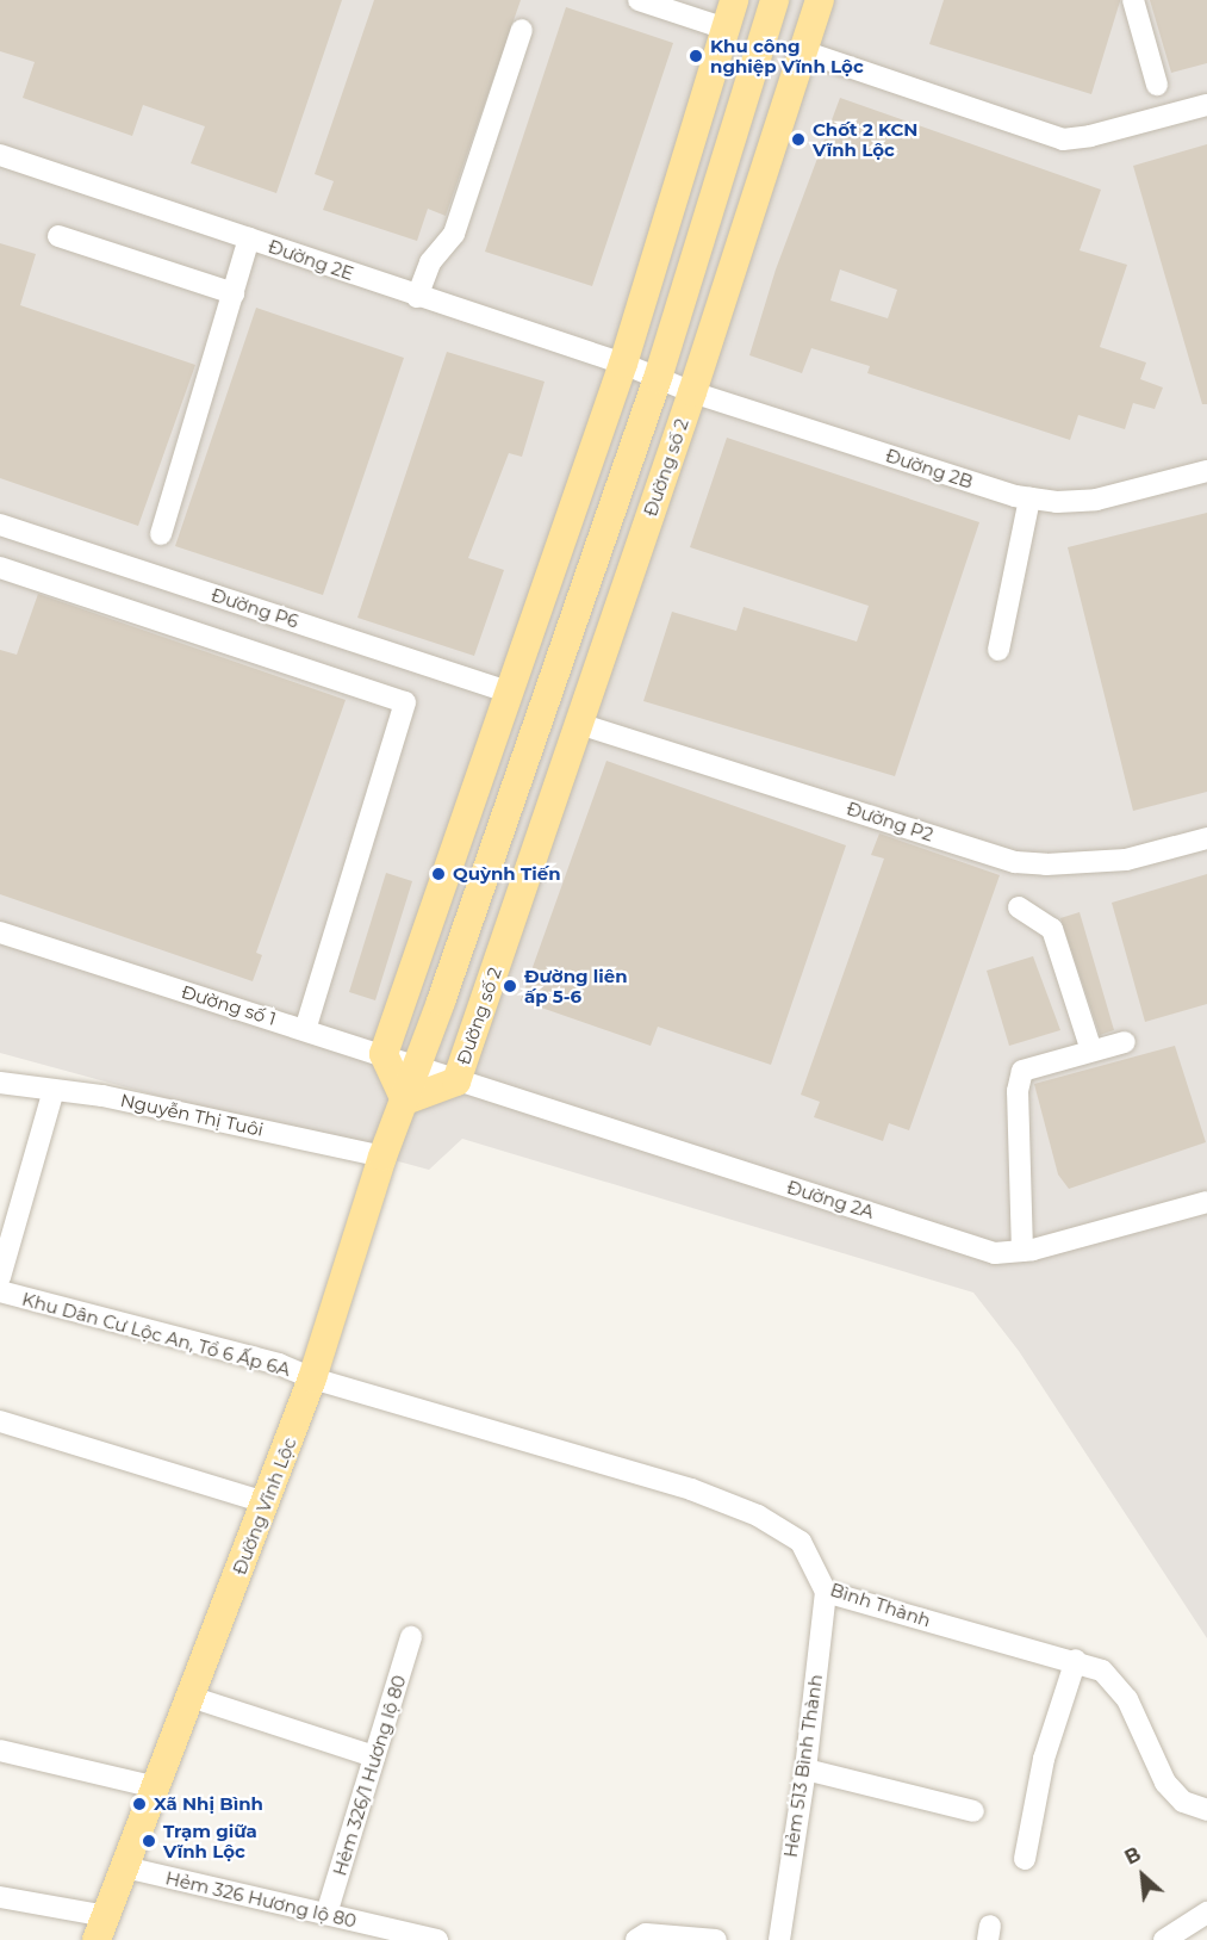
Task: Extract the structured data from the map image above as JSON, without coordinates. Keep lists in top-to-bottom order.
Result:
{
  "streets": {
    "main road": ["Đường số 2", "Đường Vĩnh Lộc"],
    "street": [
      "Đường 2E",
      "Đường 2B",
      "Đường P6",
      "Đường P2",
      "Đường số 1",
      "Nguyễn Thị Tuôi",
      "Đường 2A",
      "Khu Dân Cư Lộc An, Tổ 6 Ấp 6A",
      "Bình Thành",
      "Hẻm 513 Bình Thành",
      "Hẻm 326/1 Hương lộ 80",
      "Hẻm 326 Hương lộ 80"
    ]
  },
  "crossings": [
    ["Đường 2E", "Đường số 2"],
    ["Đường 2E", "Đường 2B"],
    ["Đường số 2", "Đường 2B"],
    ["Đường số 2", "Đường P2"],
    ["Đường số 2", "Đường số 1"],
    ["Đường số 2", "Đường 2A"],
    ["Đường số 2", "Đường Vĩnh Lộc"],
    ["Đường số 1", "Đường 2A"],
    ["Đường số 1", "Đường Vĩnh Lộc"],
    ["Nguyễn Thị Tuôi", "Đường Vĩnh Lộc"],
    ["Khu Dân Cư Lộc An, Tổ 6 Ấp 6A", "Đường Vĩnh Lộc"],
    ["Khu Dân Cư Lộc An, Tổ 6 Ấp 6A", "Bình Thành"],
    ["Đường Vĩnh Lộc", "Bình Thành"],
    ["Đường Vĩnh Lộc", "Hẻm 326 Hương lộ 80"],
    ["Bình Thành", "Hẻm 513 Bình Thành"],
    ["Hẻm 326/1 Hương lộ 80", "Hẻm 326 Hương lộ 80"]
  ],
  "places": [
    "Khu công nghiệp Vĩnh Lộc",
    "Chốt 2 KCN Vĩnh Lộc",
    "Quỳnh Tiến",
    "Đường liên ấp 5-6",
    "Xã Nhị Bình",
    "Trạm giữa Vĩnh Lộc"
  ],
  "north": "top left"
}
